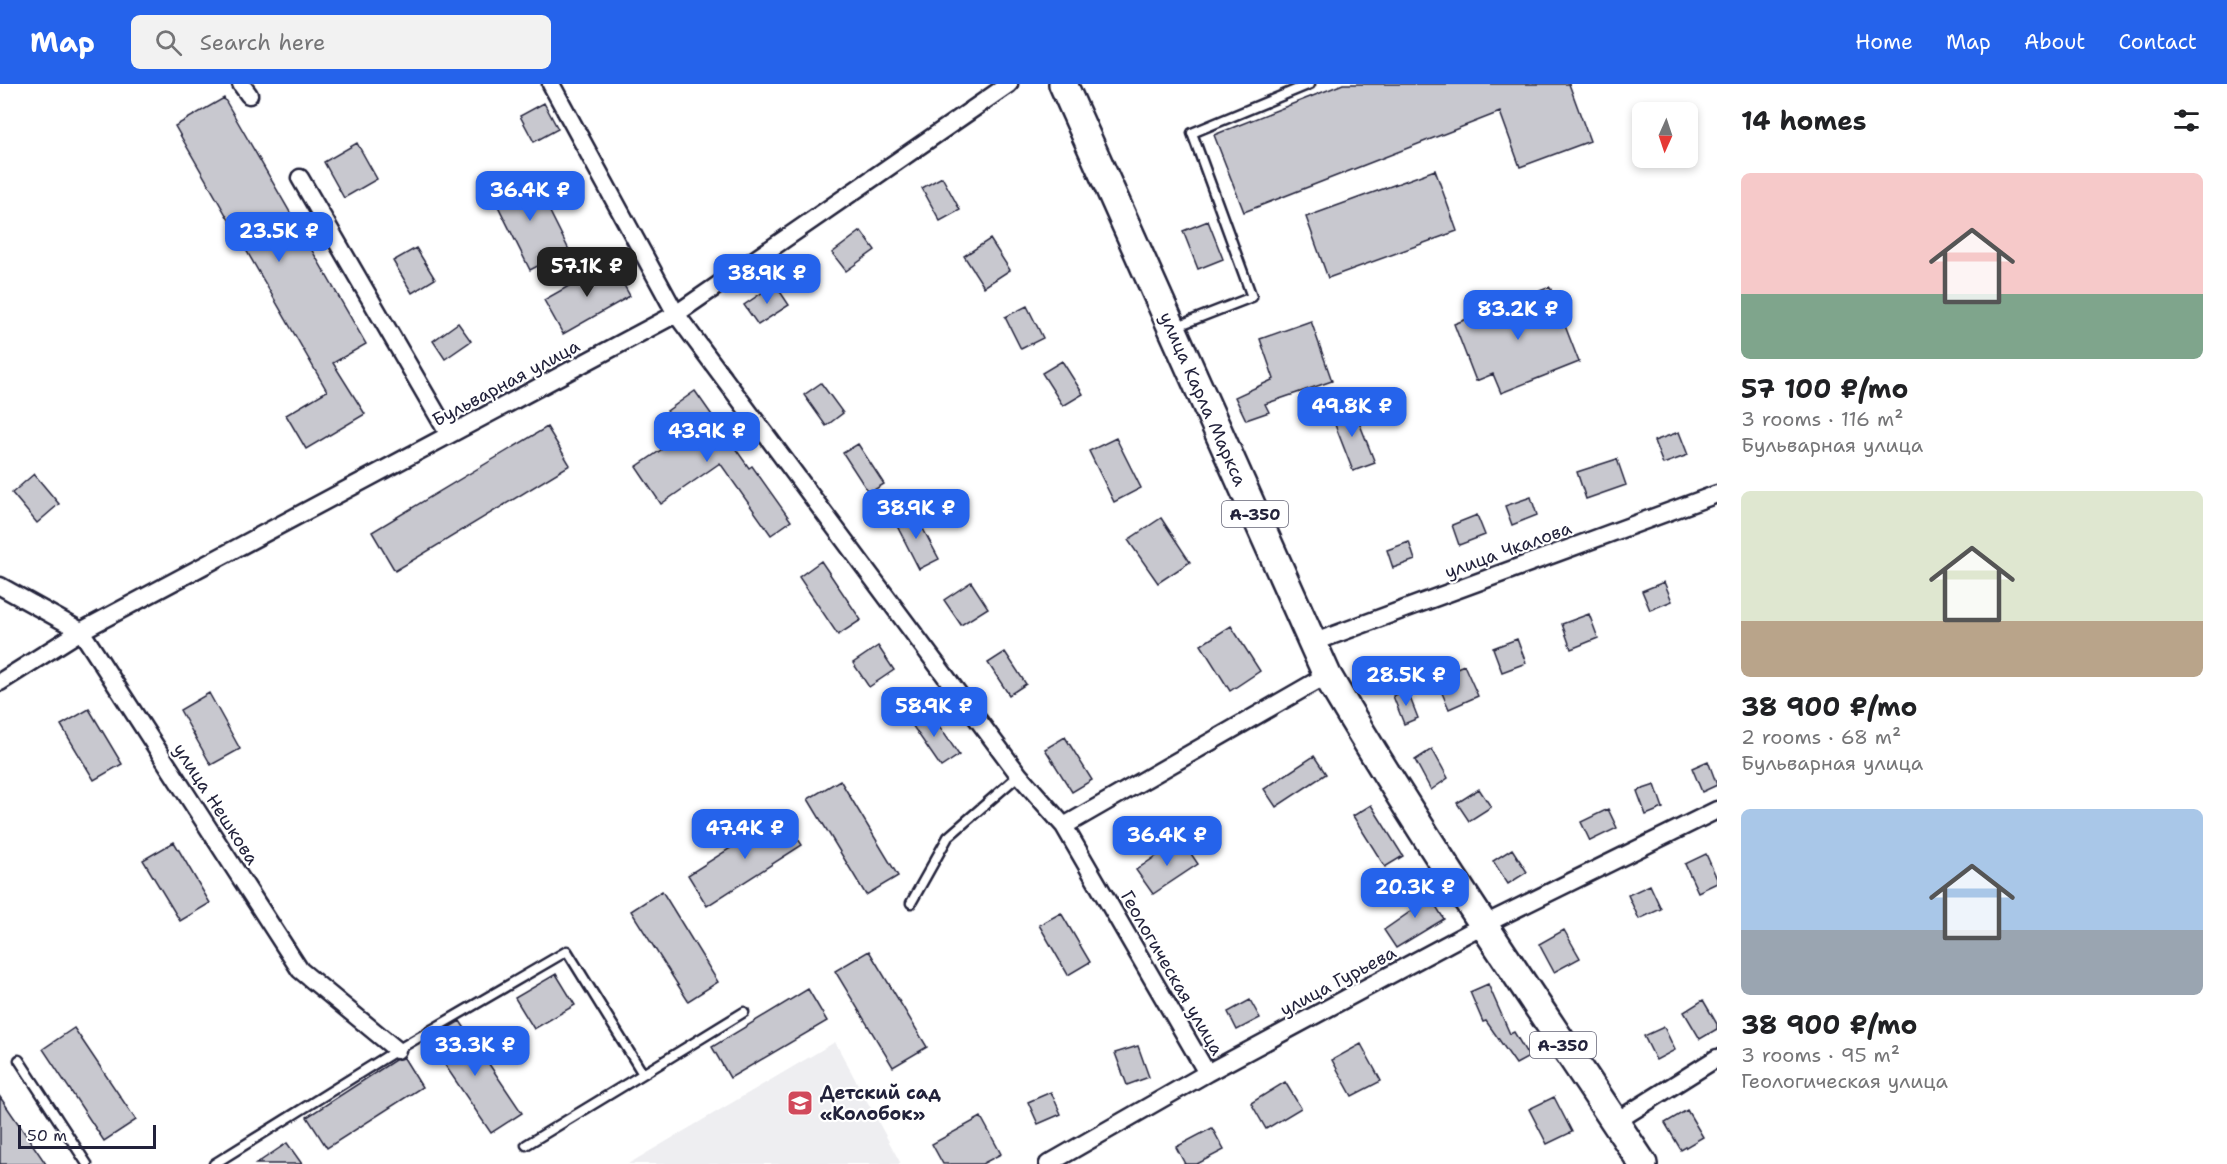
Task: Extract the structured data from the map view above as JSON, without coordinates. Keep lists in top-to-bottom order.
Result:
{
  "streets": {
    "highway": ["улица Карла Маркса", "А-350"],
    "street": [
      "Бульварная улица",
      "улица Чкалова",
      "улица Нешкова",
      "Геологическая улица",
      "улица Гурьева"
    ]
  },
  "crossings": [
    ["Бульварная улица", "улица Нешкова"],
    ["Бульварная улица", "Геологическая улица"],
    ["улица Карла Маркса", "улица Чкалова"],
    ["улица Карла Маркса", "улица Гурьева"],
    ["Геологическая улица", "улица Гурьева"]
  ],
  "places": {
    "school or university": ["Детский сад «Колобок»"]
  },
  "scale_bar": "50 m",
  "north": "bottom",
  "page": {
    "header": "Map",
    "search": "Search here",
    "nav": [
      "Home",
      "Map",
      "About",
      "Contact"
    ],
    "heading": "14 homes",
    "list": [
      {
        "name": "57 100 ₽/mo",
        "note": "3 rooms · 116 m² · Бульварная улица"
      },
      {
        "name": "38 900 ₽/mo",
        "note": "2 rooms · 68 m² · Бульварная улица"
      },
      {
        "name": "38 900 ₽/mo",
        "note": "3 rooms · 95 m² · Геологическая улица"
      }
    ],
    "price": [
      "36.4K ₽",
      "23.5K ₽",
      "57.1K ₽",
      "38.9K ₽",
      "83.2K ₽",
      "49.8K ₽",
      "43.9K ₽",
      "38.9K ₽",
      "28.5K ₽",
      "58.9K ₽",
      "47.4K ₽",
      "36.4K ₽",
      "20.3K ₽",
      "33.3K ₽"
    ],
    "scale": "50 m"
  }
}
